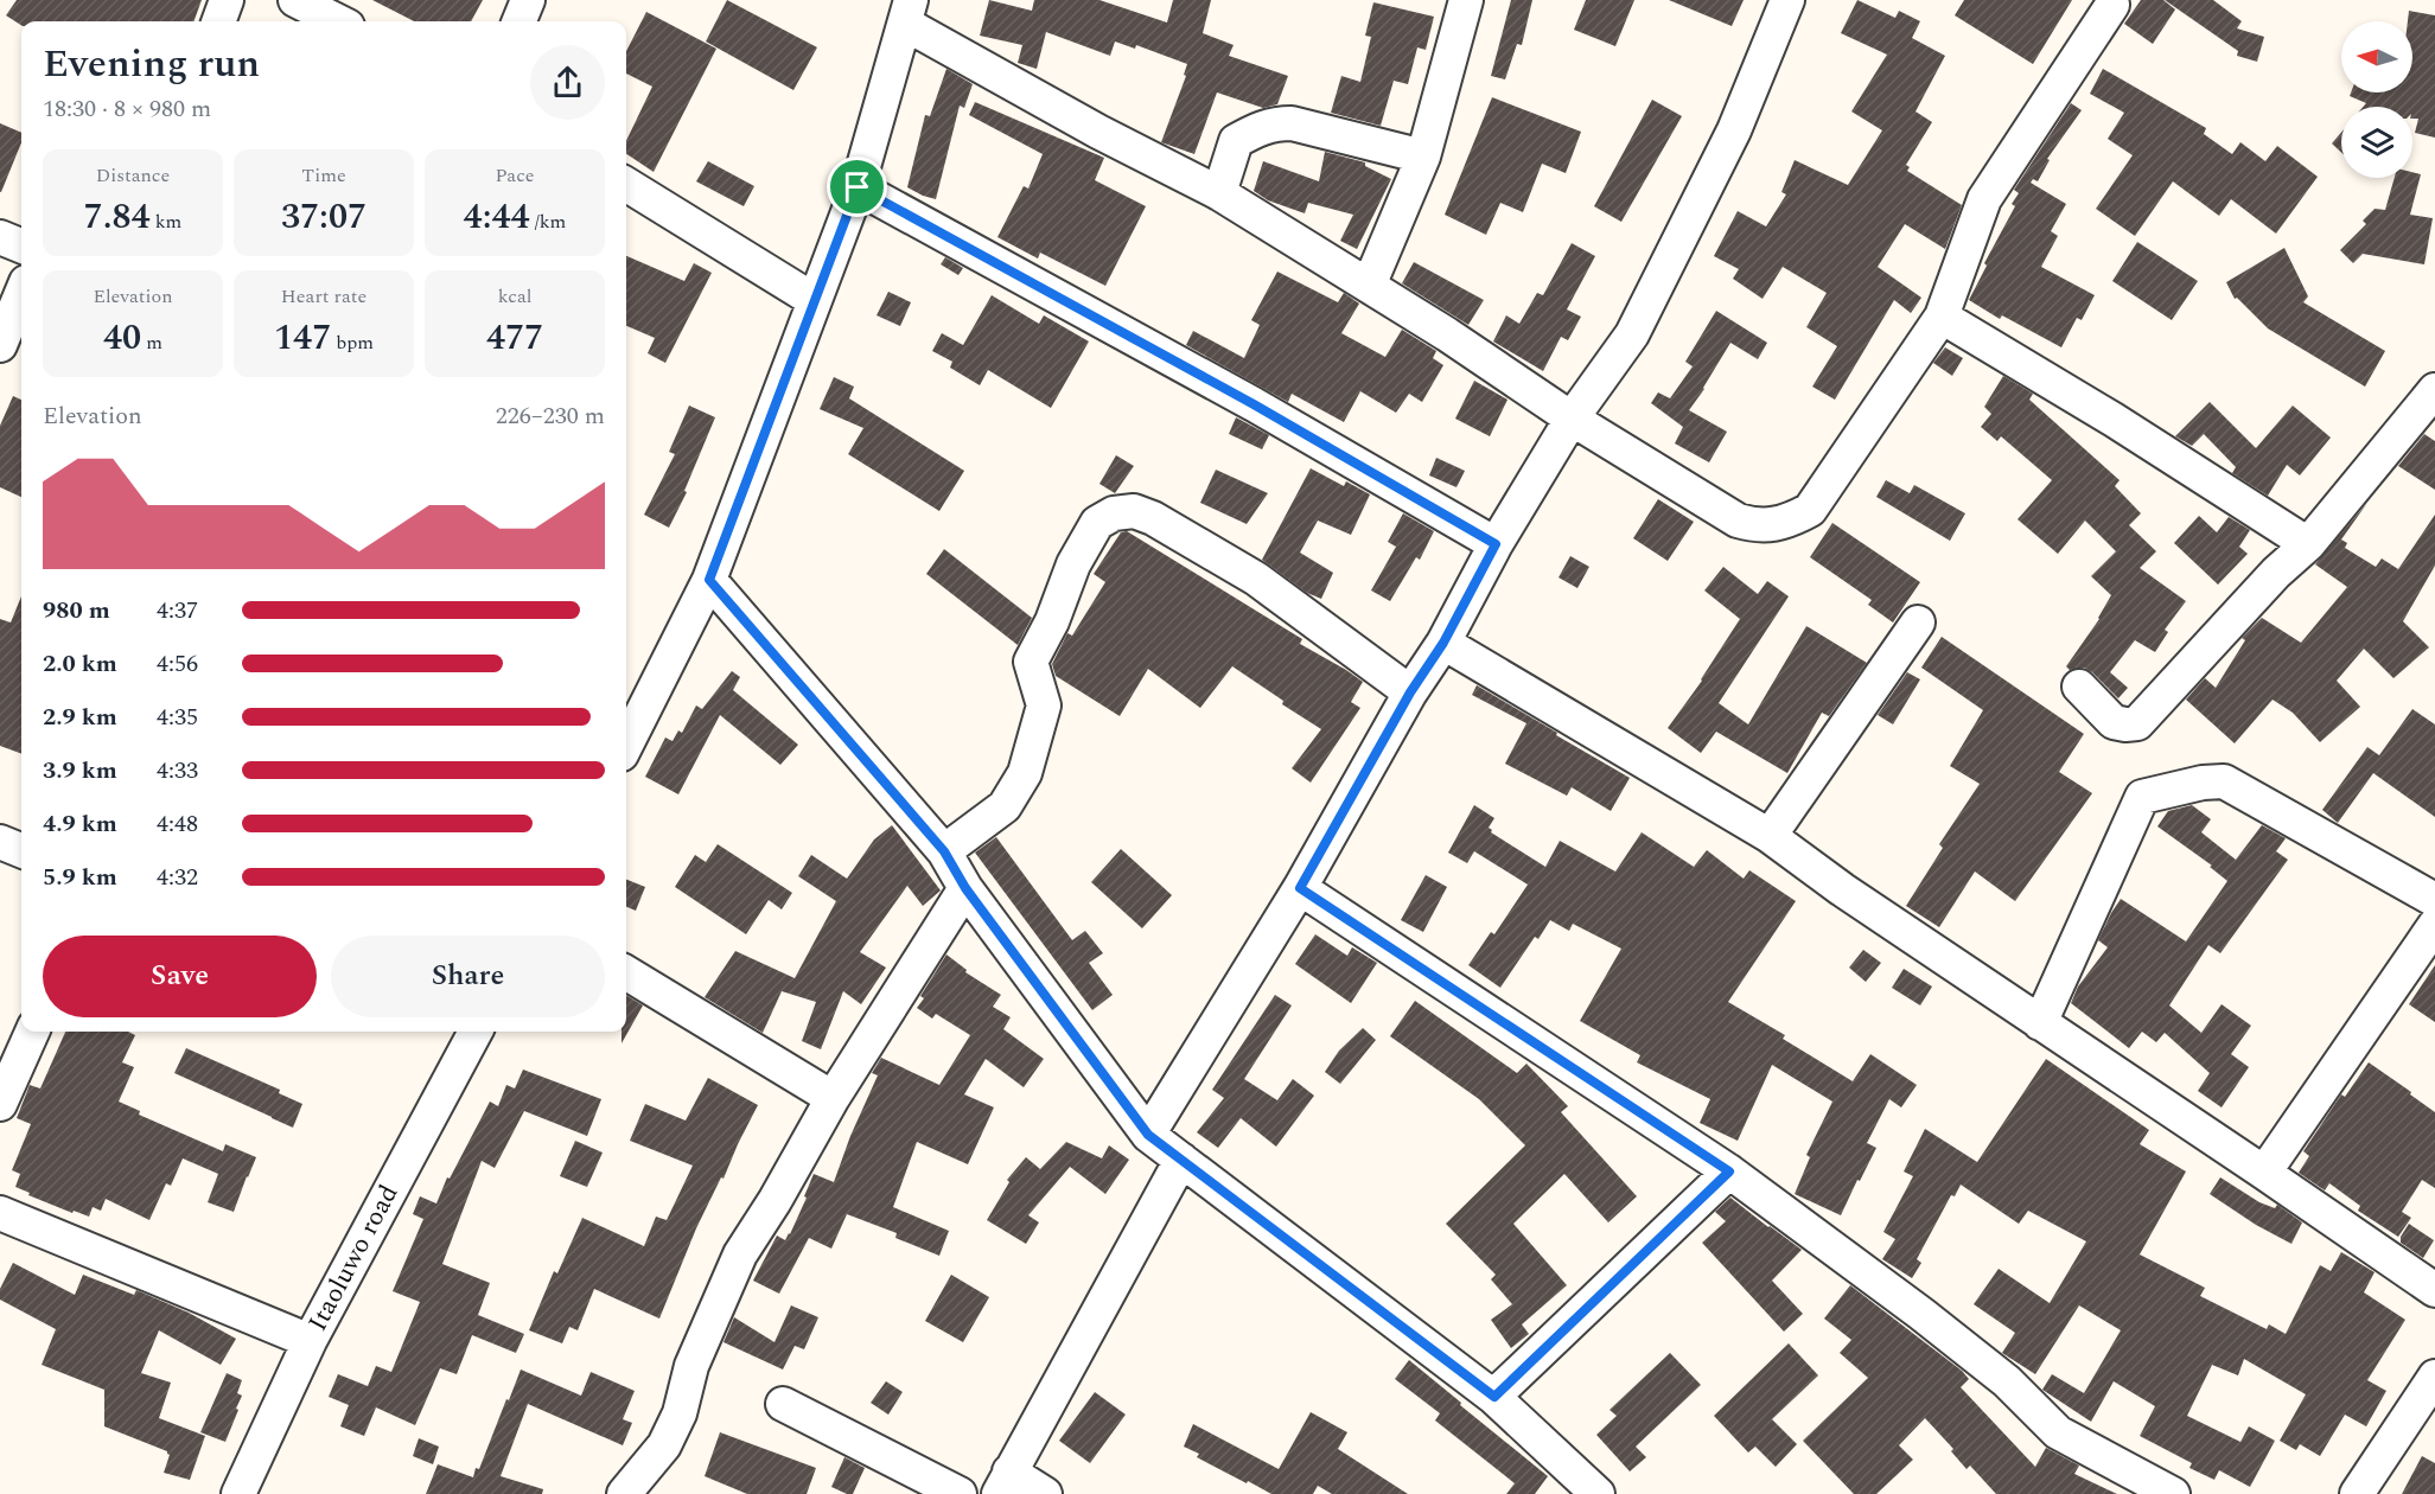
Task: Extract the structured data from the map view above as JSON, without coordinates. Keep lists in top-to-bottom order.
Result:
{
  "streets": {
    "street": ["Itaoluwo road"]
  },
  "north": "left",
  "page": {
    "heading": ["Evening run", "18:30 · 8 × 980 m"],
    "stats": [
      ["Distance", "7.84 km"],
      ["Time", "37:07"],
      ["Pace", "4:44 /km"],
      ["Elevation", "40 m"],
      ["Heart rate", "147 bpm"],
      ["kcal", "477"]
    ],
    "chart": ["Elevation", "226–230 m"],
    "list": [
      {
        "name": "980 m",
        "note": "4:37"
      },
      {
        "name": "2.0 km",
        "note": "4:56"
      },
      {
        "name": "2.9 km",
        "note": "4:35"
      },
      {
        "name": "3.9 km",
        "note": "4:33"
      },
      {
        "name": "4.9 km",
        "note": "4:48"
      },
      {
        "name": "5.9 km",
        "note": "4:32"
      }
    ],
    "buttons": ["Save", "Share"]
  }
}
